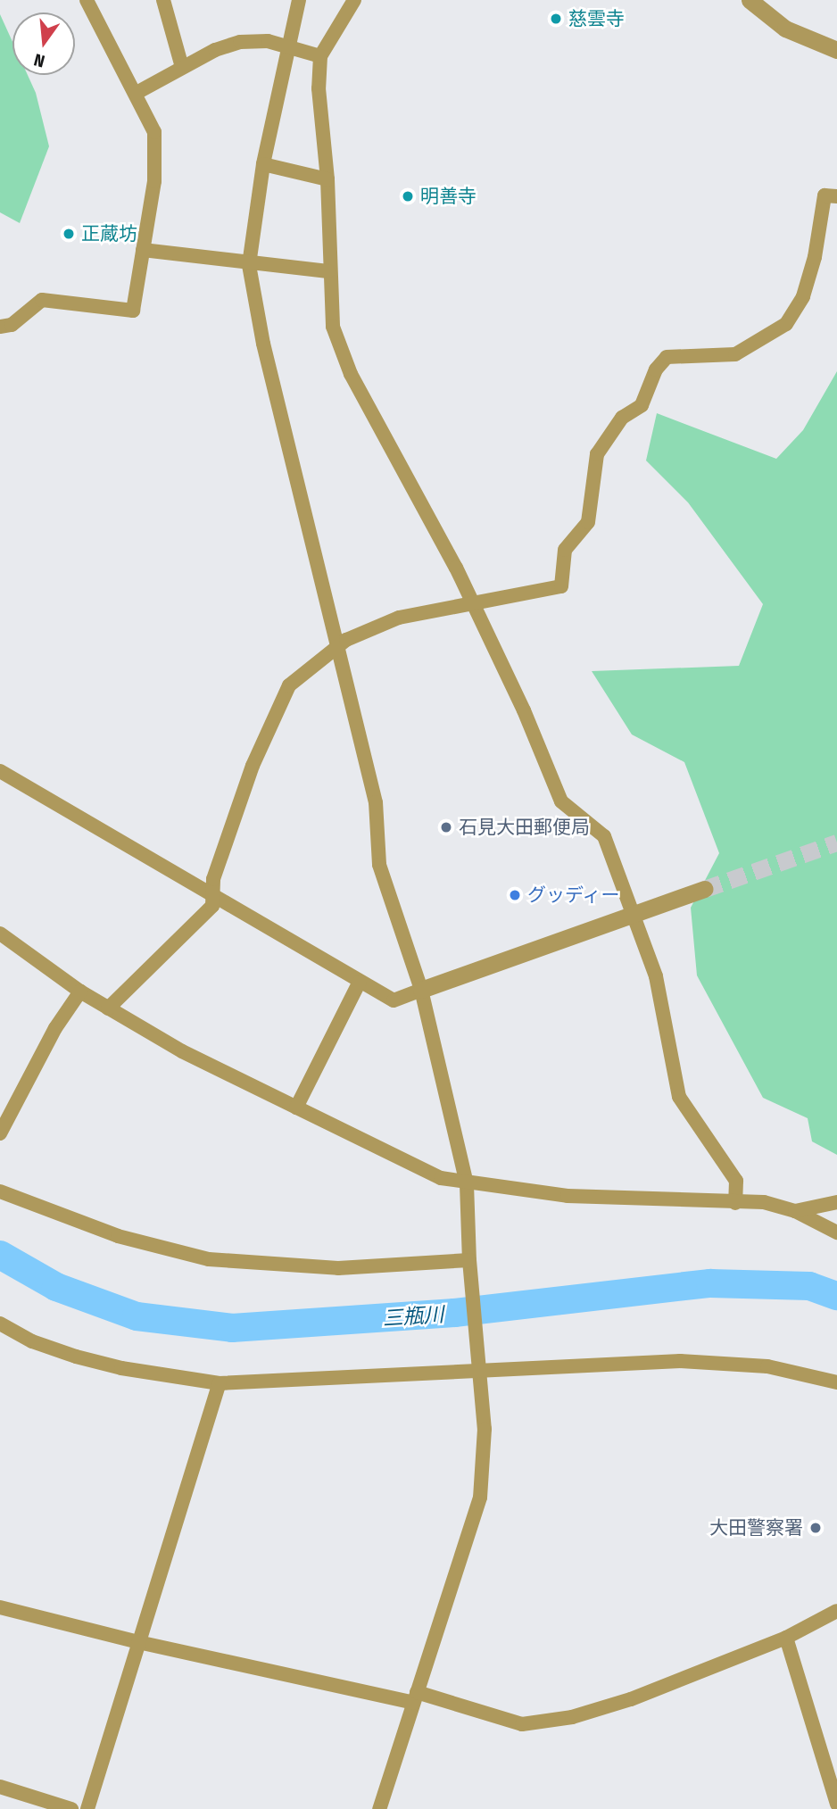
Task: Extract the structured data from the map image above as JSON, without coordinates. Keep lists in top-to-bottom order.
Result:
{
  "water": ["三瓶川"],
  "places": [
    "慈雲寺",
    "明善寺",
    "正蔵坊",
    "石見大田郵便局",
    "グッディー",
    "大田警察署"
  ],
  "north": "bottom"
}
